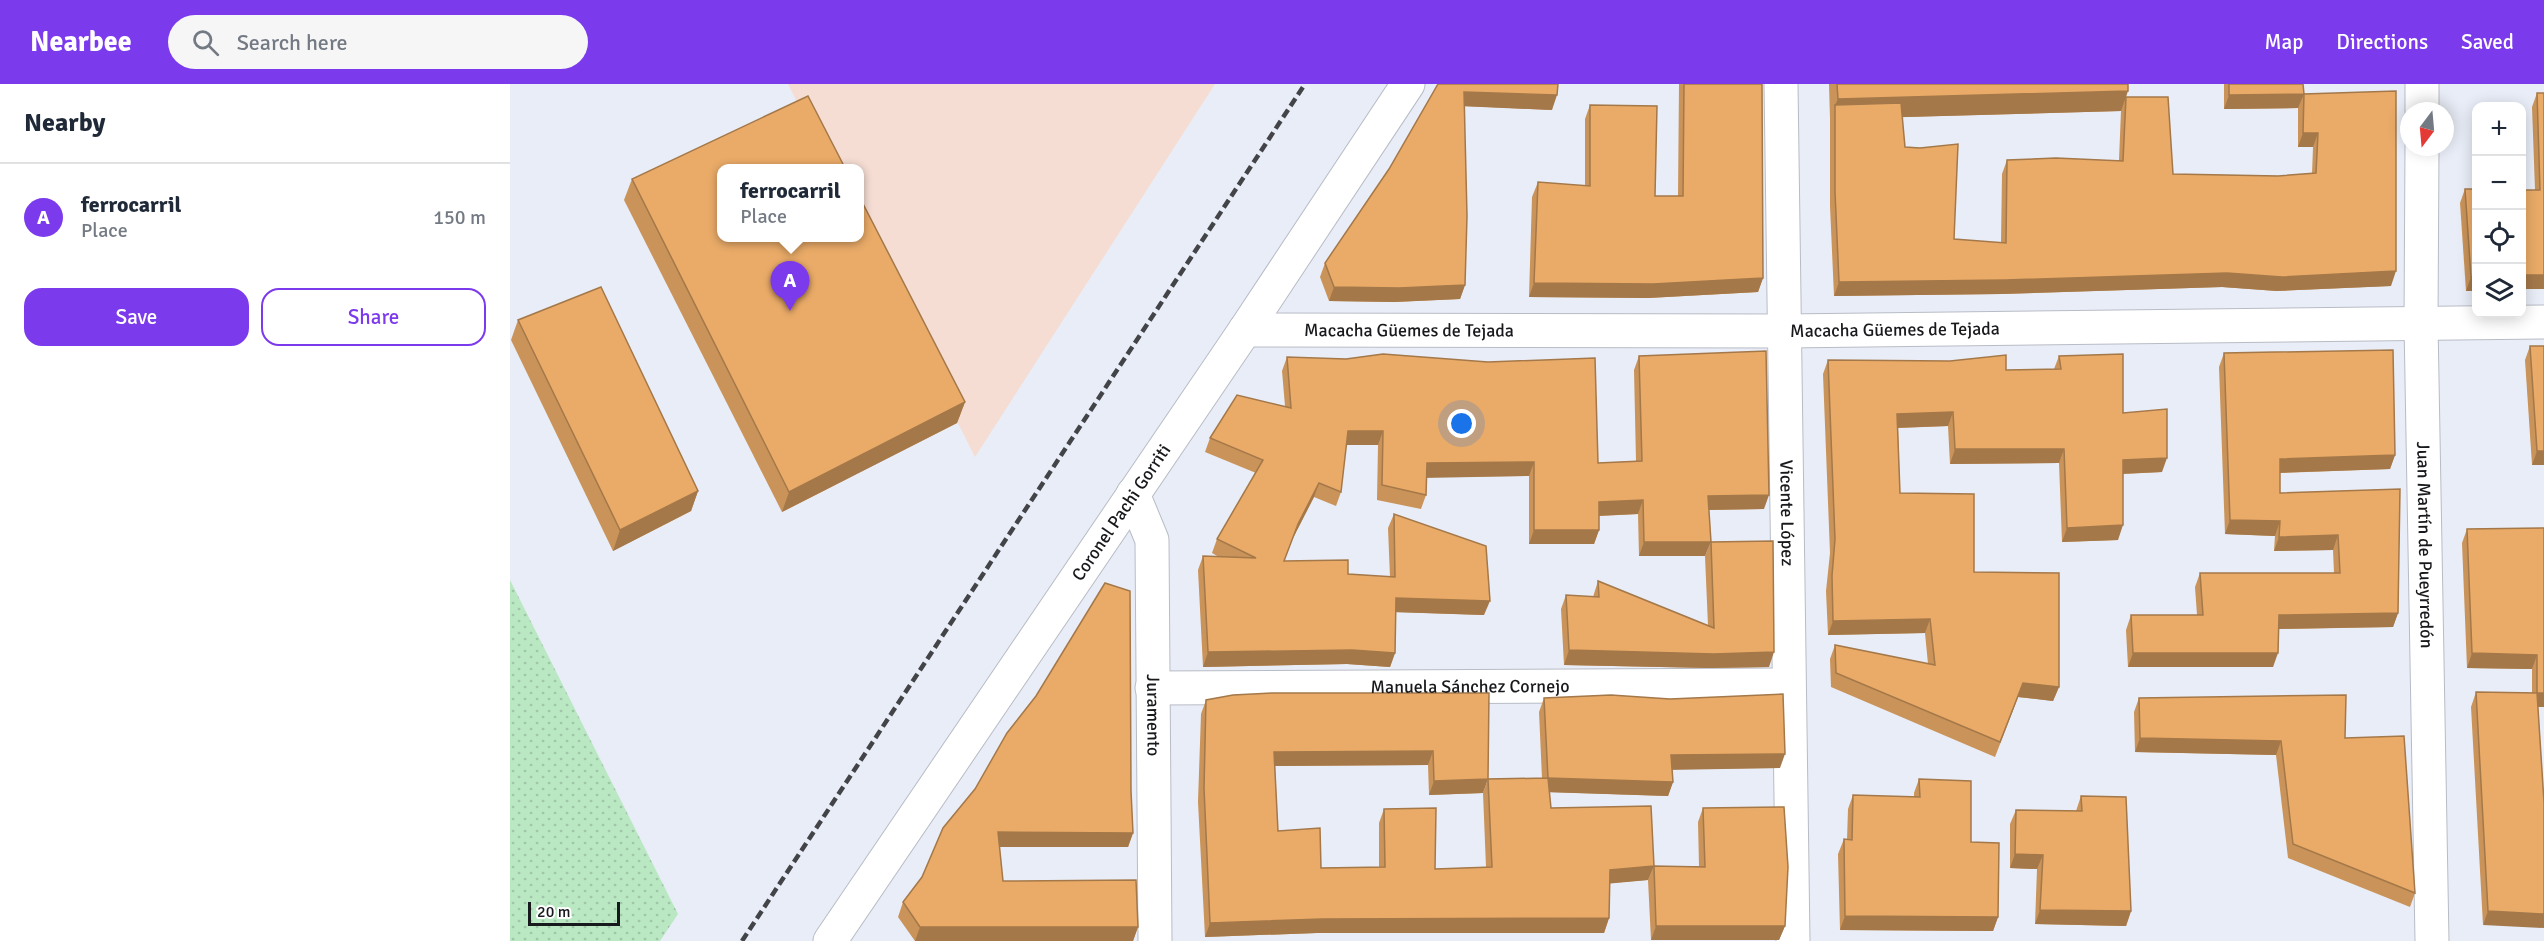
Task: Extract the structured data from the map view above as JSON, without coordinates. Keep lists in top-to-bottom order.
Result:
{
  "streets": {
    "street": [
      "Macacha Güemes de Tejada",
      "Coronel Pachi Gorriti",
      "Vicente López",
      "Juan Martín de Pueyrredón",
      "Manuela Sánchez Cornejo",
      "Juramento"
    ]
  },
  "crossings": [
    ["Macacha Güemes de Tejada", "Coronel Pachi Gorriti"],
    ["Macacha Güemes de Tejada", "Vicente López"],
    ["Macacha Güemes de Tejada", "Juan Martín de Pueyrredón"],
    ["Coronel Pachi Gorriti", "Juramento"],
    ["Vicente López", "Manuela Sánchez Cornejo"],
    ["Manuela Sánchez Cornejo", "Juramento"]
  ],
  "scale_bar": "20 m",
  "north": "bottom",
  "page": {
    "header": "Nearbee",
    "search": "Search here",
    "nav": ["Map", "Directions", "Saved"],
    "heading": "Nearby",
    "map_buttons": ["+", "−"],
    "list": [
      {
        "mark": "A",
        "name": "ferrocarril",
        "note": "Place",
        "value": "150 m"
      }
    ],
    "popup": ["ferrocarril", "Place"],
    "pins": "A",
    "buttons": ["Save", "Share"],
    "scale": "20 m"
  }
}
